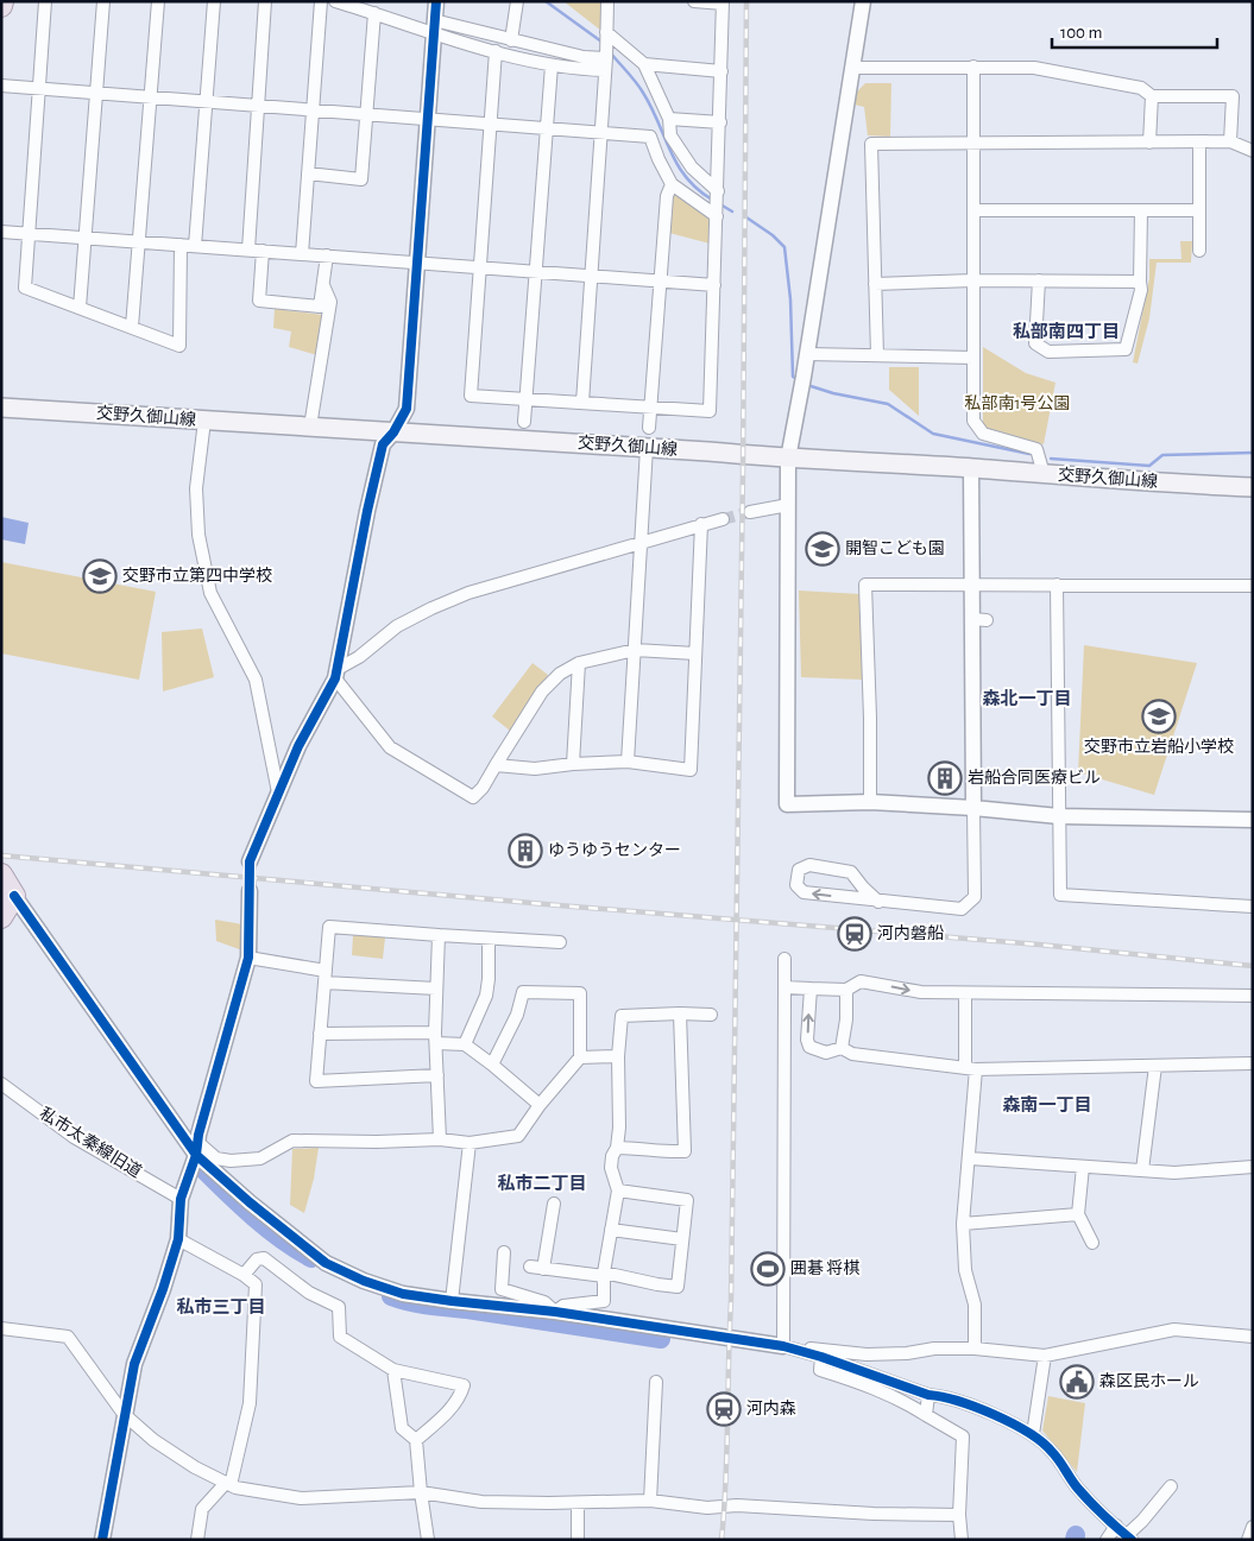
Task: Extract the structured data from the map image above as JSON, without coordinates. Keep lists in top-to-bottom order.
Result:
{
  "streets": {
    "main road": ["交野久御山線"],
    "street": ["私市太秦線旧道"]
  },
  "districts": [
    "私部南四丁目",
    "森北一丁目",
    "森南一丁目",
    "私市二丁目",
    "私市三丁目"
  ],
  "parks": ["私部南1号公園"],
  "places": {
    "school or university": ["開智こども園", "交野市立第四中学校", "交野市立岩船小学校"],
    "building": ["岩船合同医療ビル", "ゆうゆうセンター"],
    "station": ["河内磐船", "河内森"],
    "sports": ["囲碁 将棋"],
    "public building": ["森区民ホール"]
  },
  "scale_bar": "100 m"
}
